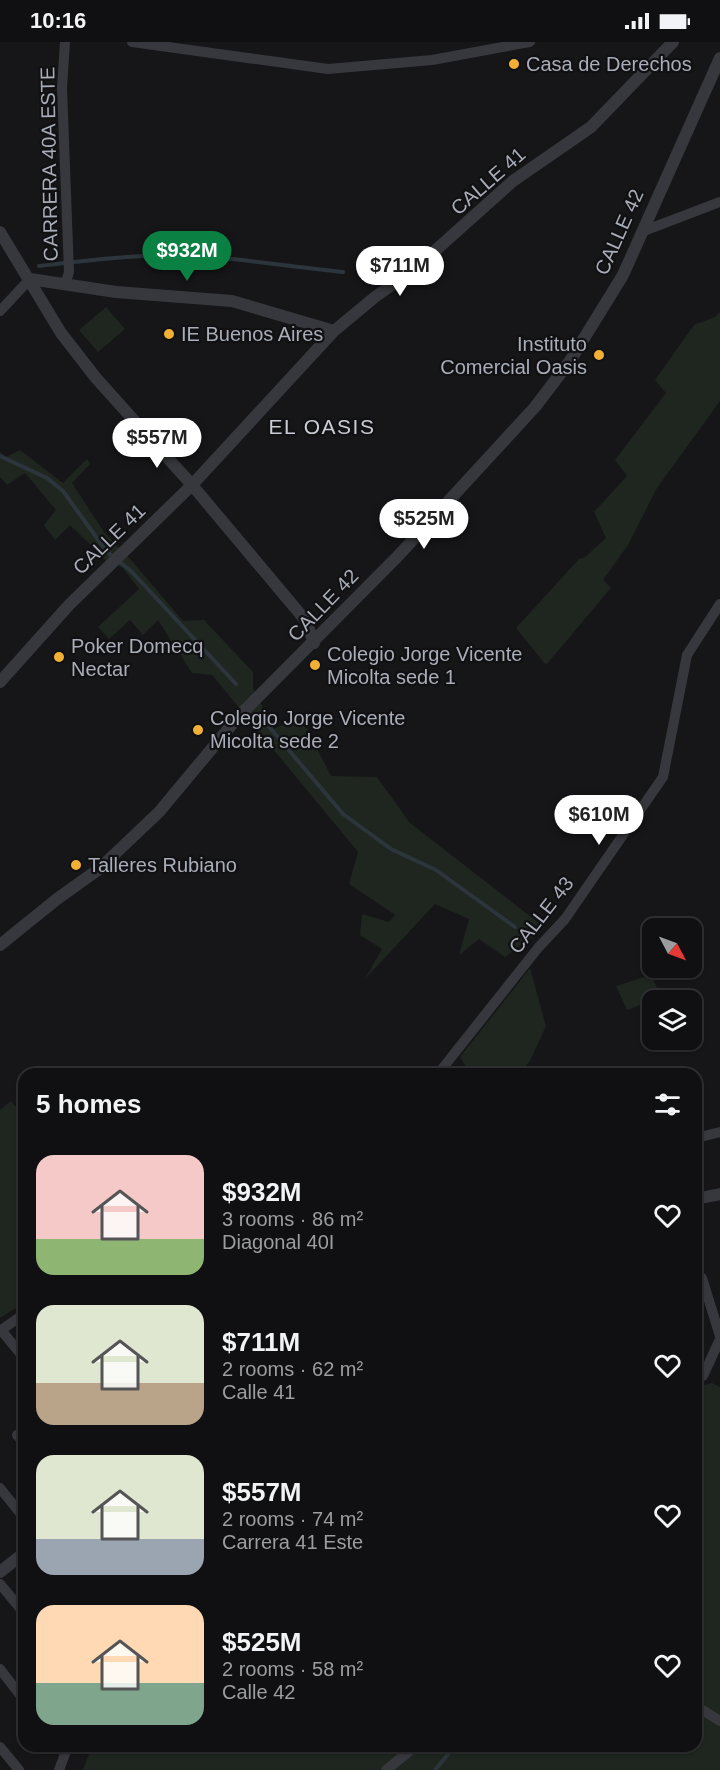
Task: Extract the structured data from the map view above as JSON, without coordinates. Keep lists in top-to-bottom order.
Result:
{
  "streets": {
    "street": [
      "CARRERA 40A ESTE",
      "CALLE 41",
      "CALLE 42",
      "CALLE 43"
    ]
  },
  "districts": ["EL OASIS"],
  "places": [
    "Casa de Derechos",
    "IE Buenos Aires",
    "Instituto Comercial Oasis",
    "Poker Domecq Nectar",
    "Colegio Jorge Vicente Micolta sede 1",
    "Colegio Jorge Vicente Micolta sede 2",
    "Talleres Rubiano"
  ],
  "north": "bottom right",
  "page": {
    "status": "10:16",
    "price": [
      "$932M",
      "$711M",
      "$557M",
      "$525M",
      "$610M"
    ],
    "heading": "5 homes",
    "list": [
      {
        "name": "$932M",
        "note": "3 rooms · 86 m² · Diagonal 40I"
      },
      {
        "name": "$711M",
        "note": "2 rooms · 62 m² · Calle 41"
      },
      {
        "name": "$557M",
        "note": "2 rooms · 74 m² · Carrera 41 Este"
      },
      {
        "name": "$525M",
        "note": "2 rooms · 58 m² · Calle 42"
      }
    ]
  }
}
